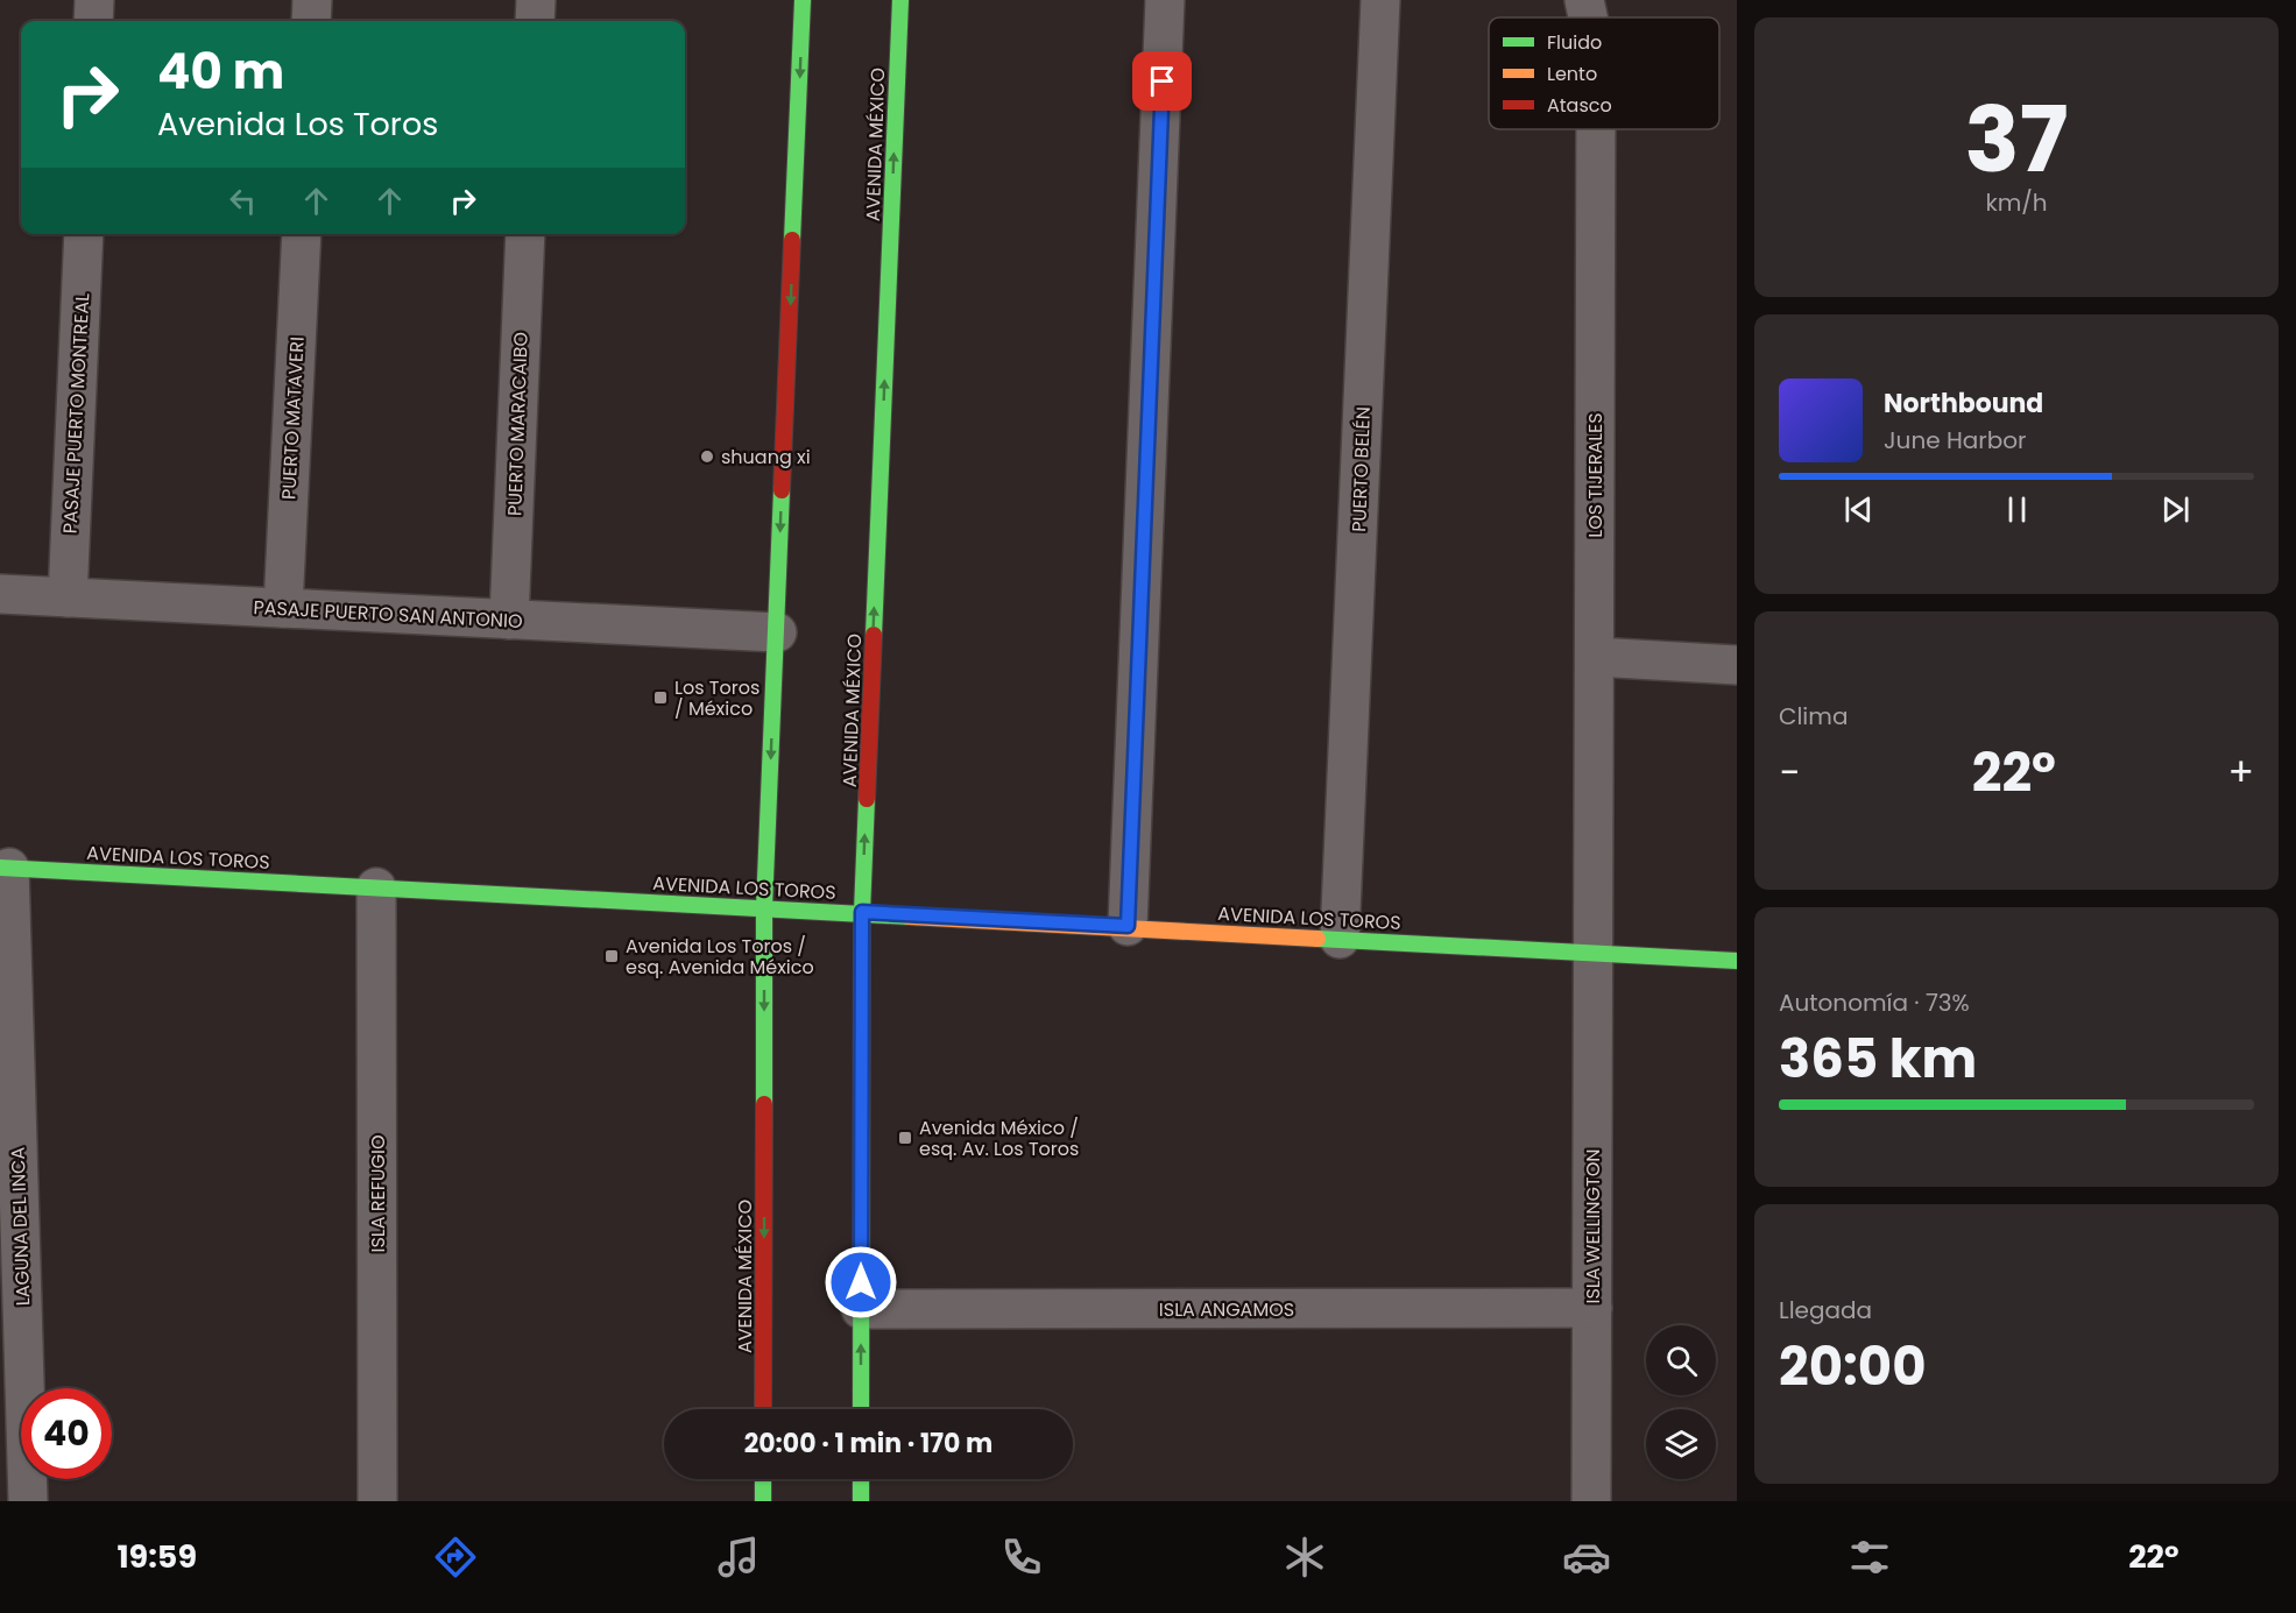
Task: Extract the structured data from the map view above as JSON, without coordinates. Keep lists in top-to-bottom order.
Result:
{
  "streets": {
    "main road": ["AVENIDA MÉXICO", "AVENIDA LOS TOROS"],
    "street": [
      "PASAJE PUERTO MONTREAL",
      "PUERTO MATAVERI",
      "PUERTO MARACAIBO",
      "PUERTO BELÉN",
      "LOS TIJERALES",
      "PASAJE PUERTO SAN ANTONIO",
      "ISLA REFUGIO",
      "LAGUNA DEL INCA",
      "ISLA WELLINGTON",
      "ISLA ANGAMOS"
    ]
  },
  "crossings": [
    ["AVENIDA MÉXICO", "PASAJE PUERTO SAN ANTONIO"],
    ["AVENIDA MÉXICO", "AVENIDA LOS TOROS"],
    ["AVENIDA MÉXICO", "ISLA ANGAMOS"],
    ["PASAJE PUERTO MONTREAL", "PASAJE PUERTO SAN ANTONIO"],
    ["PUERTO MATAVERI", "PASAJE PUERTO SAN ANTONIO"],
    ["PUERTO MARACAIBO", "PASAJE PUERTO SAN ANTONIO"],
    ["PUERTO BELÉN", "AVENIDA LOS TOROS"],
    ["LOS TIJERALES", "AVENIDA LOS TOROS"],
    ["LOS TIJERALES", "ISLA WELLINGTON"],
    ["AVENIDA LOS TOROS", "ISLA REFUGIO"],
    ["AVENIDA LOS TOROS", "LAGUNA DEL INCA"],
    ["AVENIDA LOS TOROS", "ISLA WELLINGTON"],
    ["ISLA WELLINGTON", "ISLA ANGAMOS"]
  ],
  "places": {
    "other": ["shuang xi"],
    "transit": ["Los Toros / México", "Avenida Los Toros / esq. Avenida México", "Avenida México / esq. Av. Los Toros"]
  },
  "legend": ["Fluido", "Lento", "Atasco"],
  "page": {
    "tile": [
      ["37", "km/h"],
      "Clima",
      ["Autonomía · 73%", "365 km"],
      ["Llegada", "20:00"]
    ],
    "turn": ["40 m", "Avenida Los Toros"],
    "song": ["Northbound", "June Harbor"],
    "heat": ["−", "22°", "+"],
    "limit": "40",
    "trip": "20:00 · 1 min · 170 m",
    "tabs": ["19:59", "22°"]
  }
}
